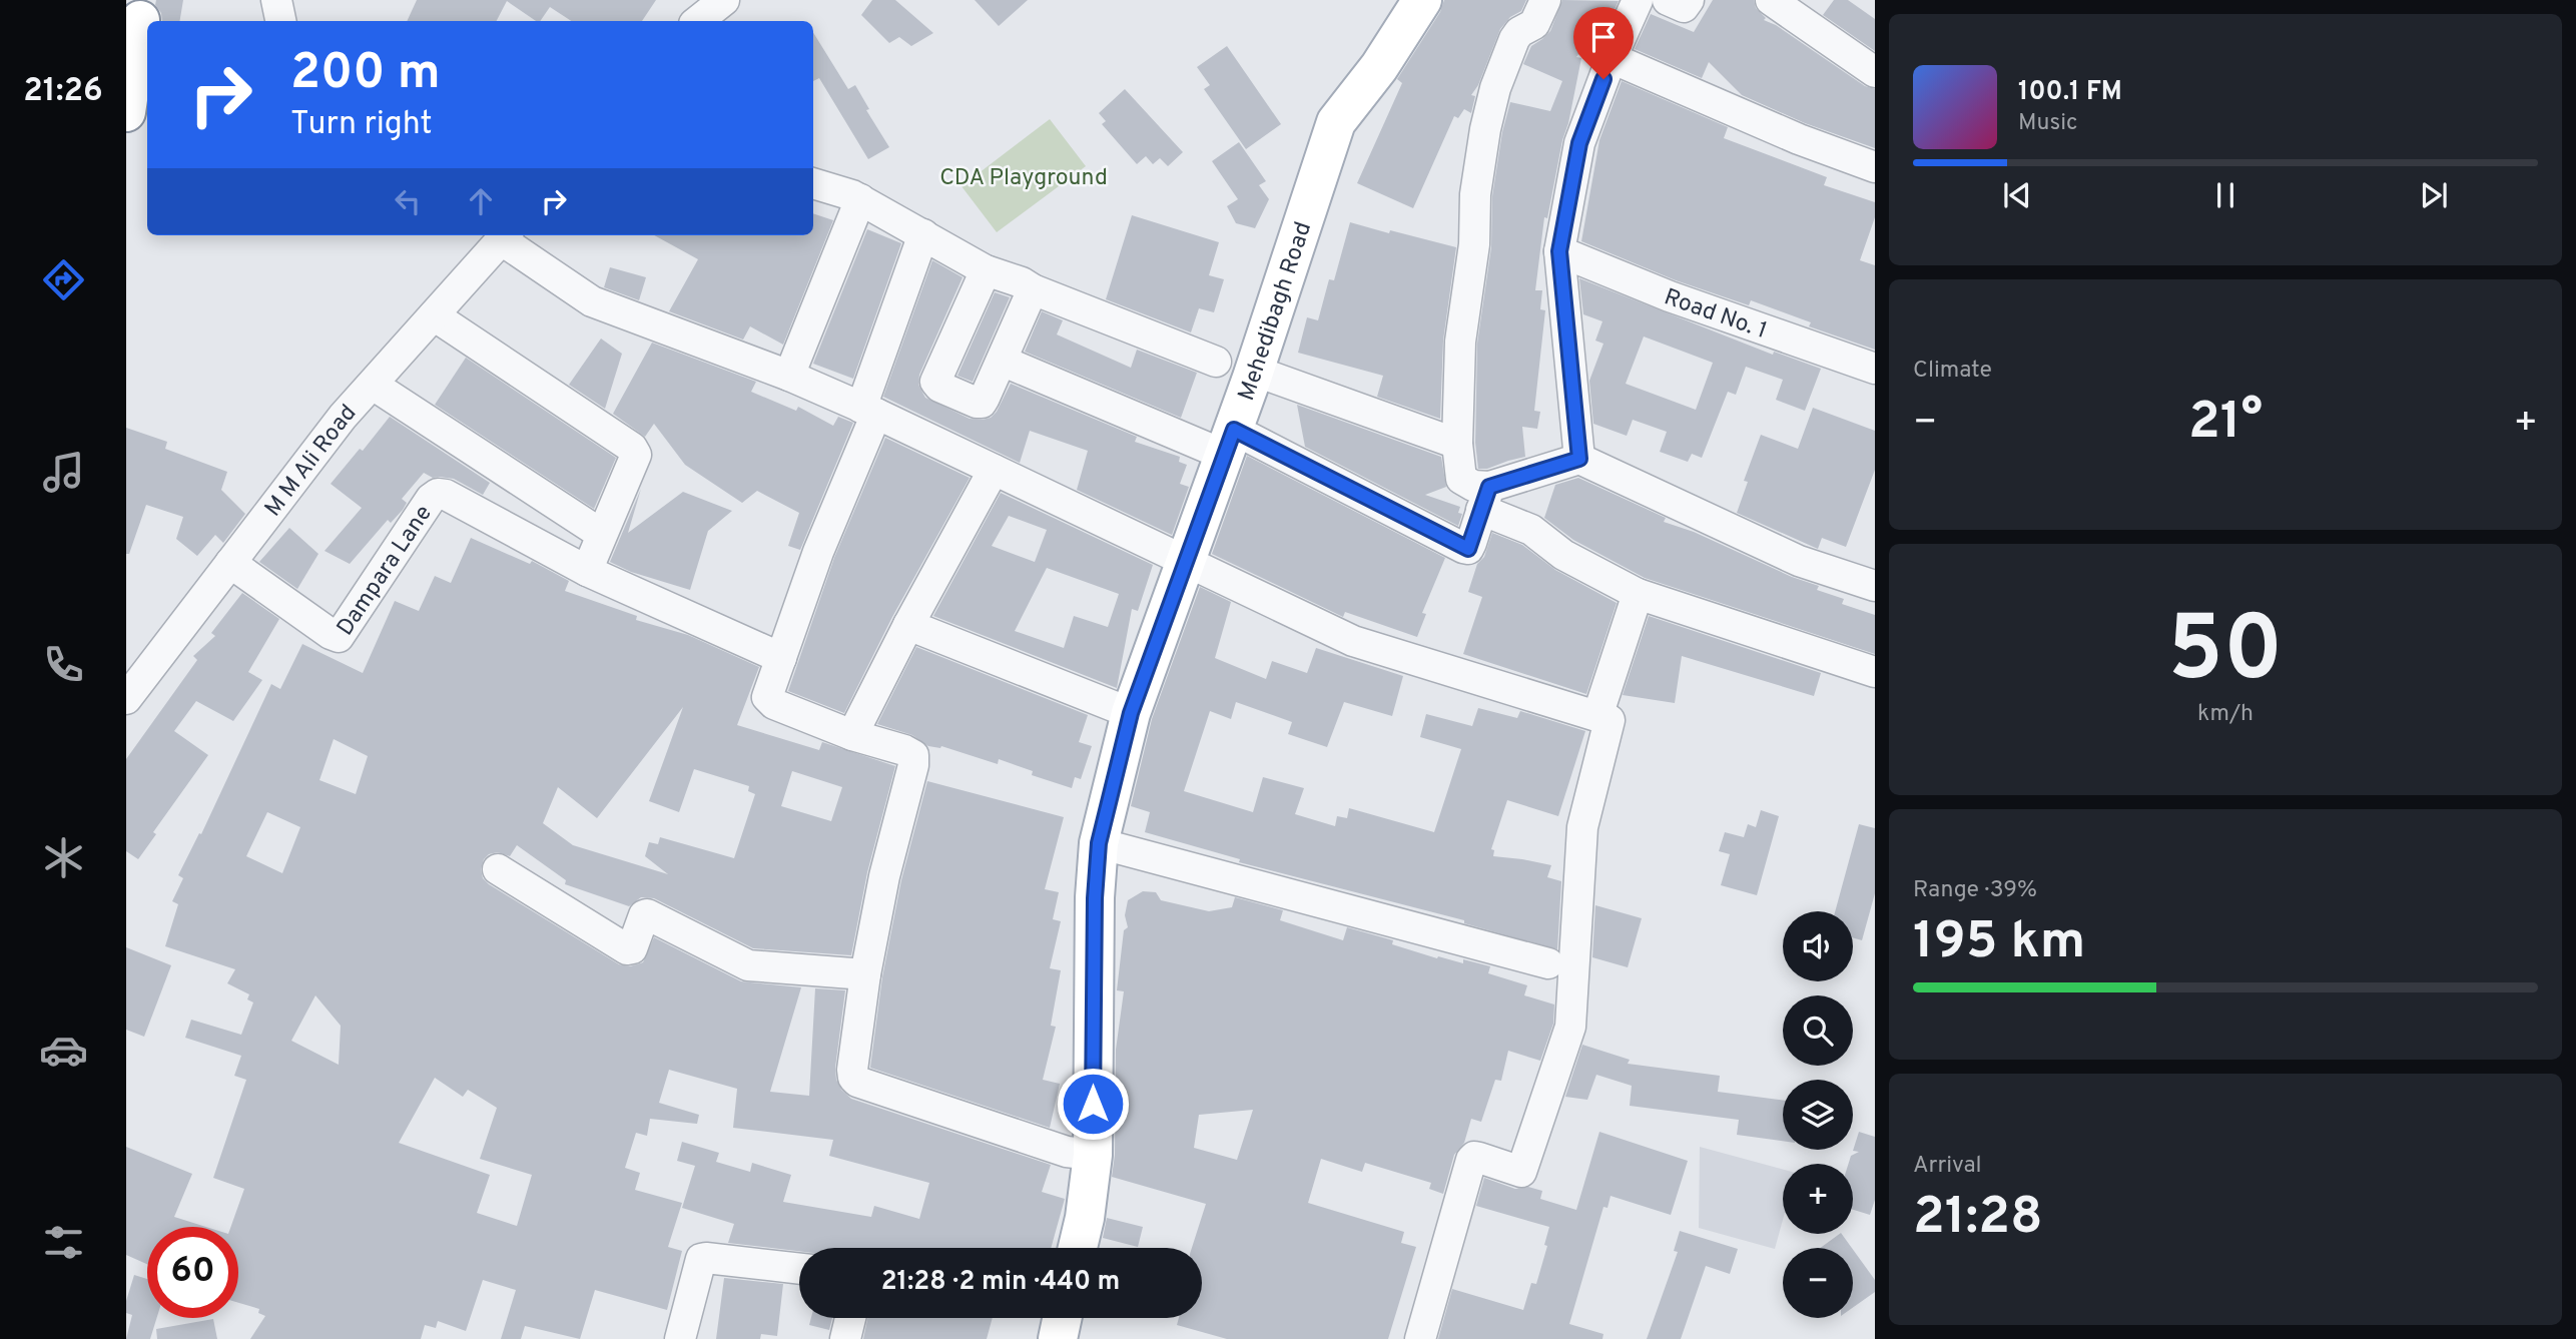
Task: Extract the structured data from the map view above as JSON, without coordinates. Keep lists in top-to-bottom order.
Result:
{
  "streets": {
    "main road": ["Mehedibagh Road"],
    "street": ["Road No. 1", "M M Ali Road", "Dampara Lane"]
  },
  "crossings": [
    ["M M Ali Road", "Dampara Lane"]
  ],
  "parks": ["CDA Playground"],
  "page": {
    "tabs": "21:26",
    "turn": ["200 m", "Turn right"],
    "song": ["100.1 FM", "Music"],
    "tile": [
      "Climate",
      ["50", "km/h"],
      ["Range · 39%", "195 km"],
      ["Arrival", "21:28"]
    ],
    "heat": ["−", "21°", "+"],
    "map_buttons": ["+", "−"],
    "limit": "60",
    "trip": "21:28 · 2 min · 440 m"
  }
}
